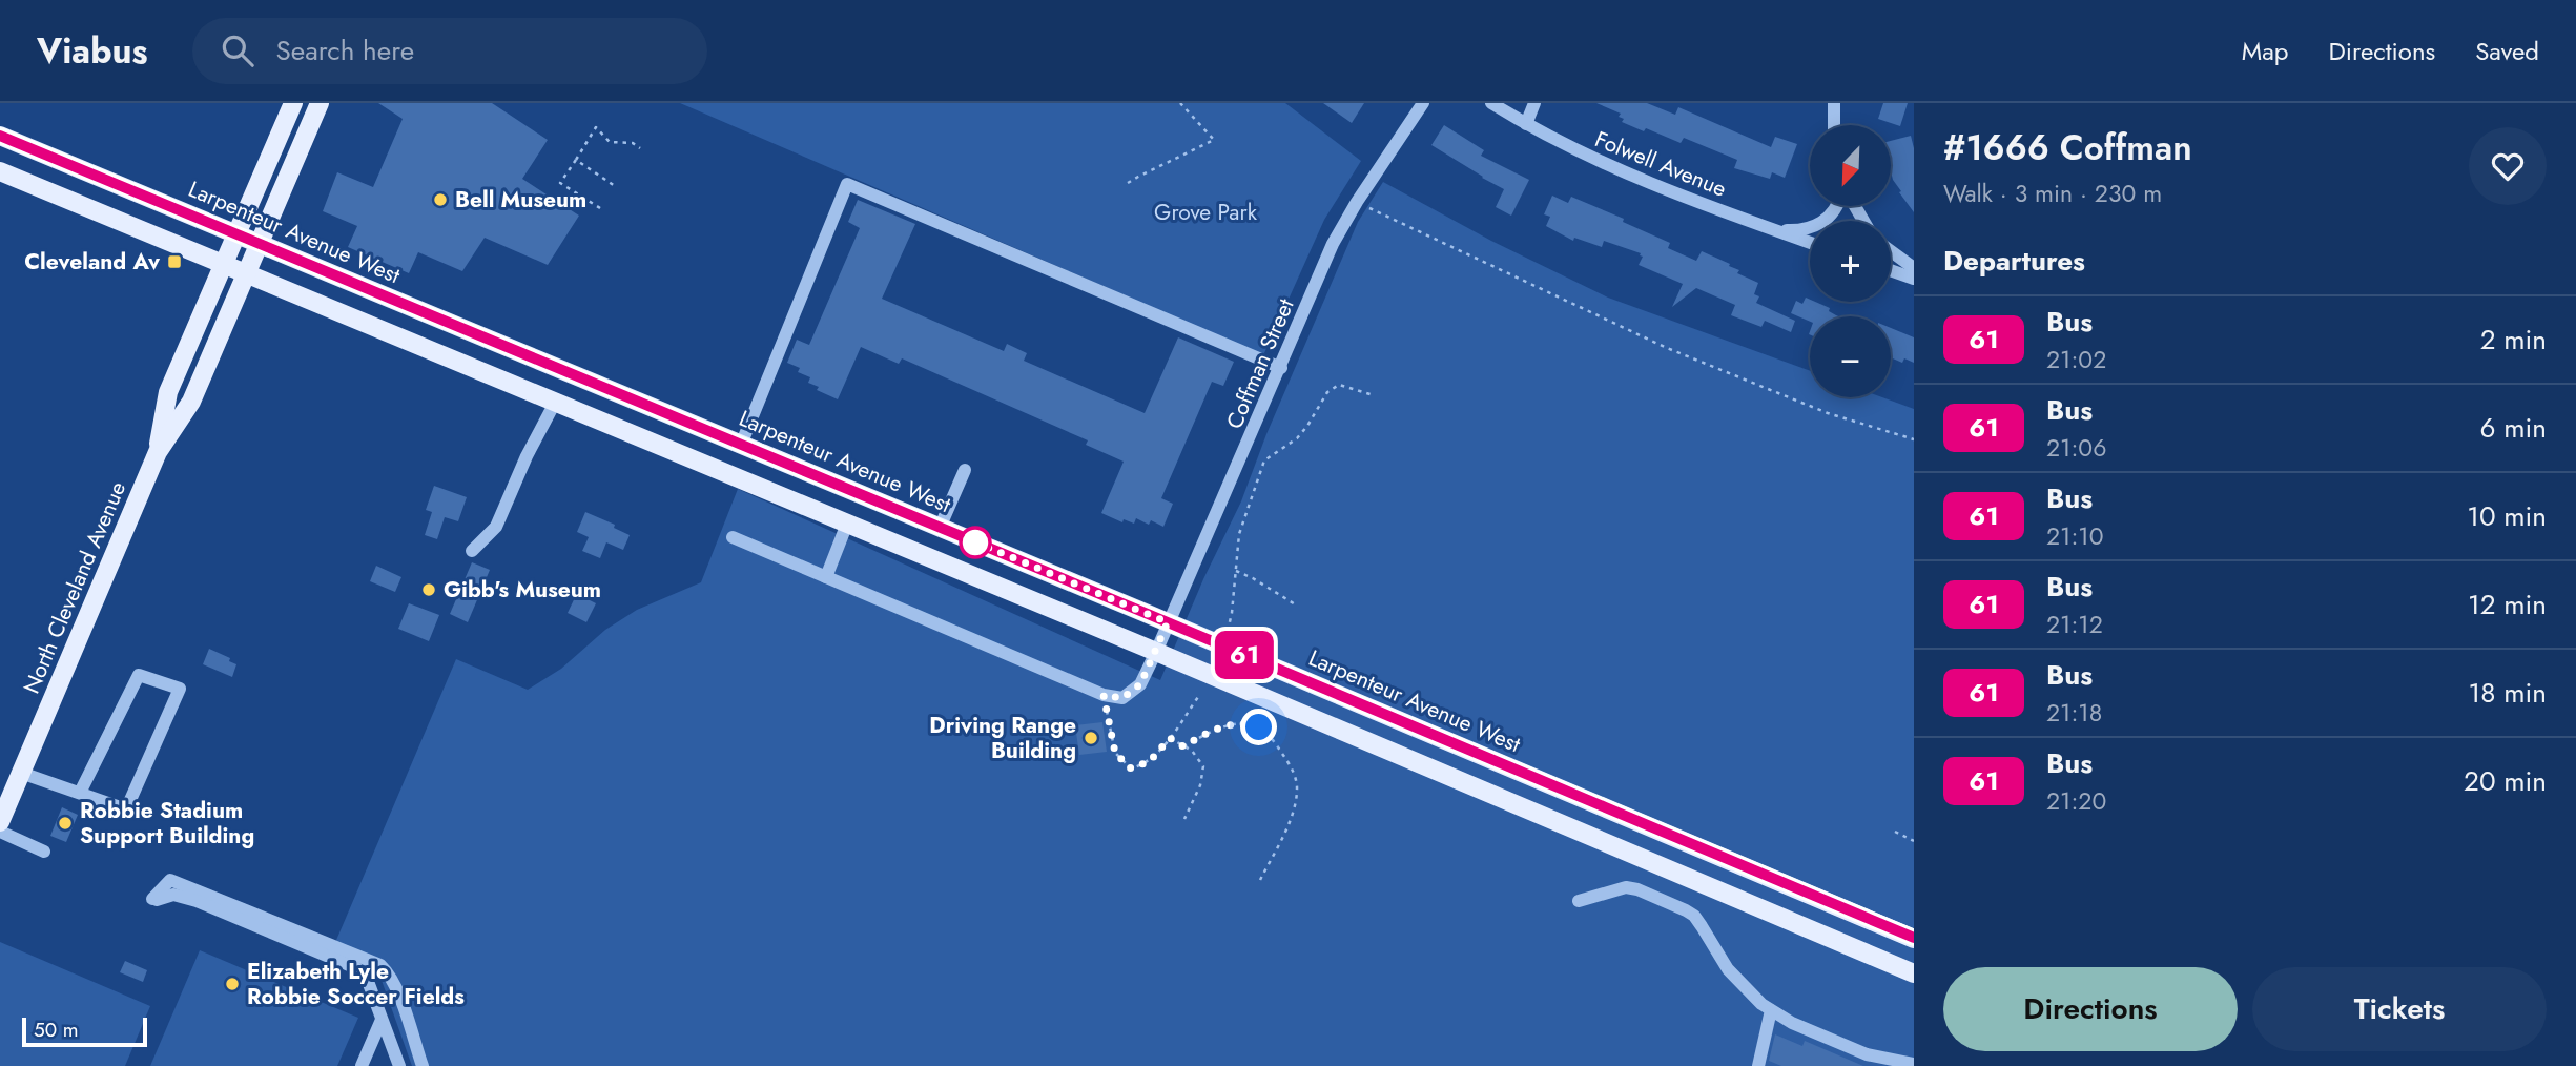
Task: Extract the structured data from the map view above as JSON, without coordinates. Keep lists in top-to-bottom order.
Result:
{
  "streets": {
    "main road": ["Larpenteur Avenue West", "North Cleveland Avenue"],
    "street": ["Folwell Avenue", "Coffman Street"]
  },
  "crossings": [
    ["Larpenteur Avenue West", "Coffman Street"],
    ["Larpenteur Avenue West", "North Cleveland Avenue"]
  ],
  "parks": ["Grove Park"],
  "places": {
    "other": [
      "Bell Museum",
      "Gibb's Museum",
      "Driving Range Building",
      "Robbie Stadium Support Building",
      "Elizabeth Lyle Robbie Soccer Fields"
    ],
    "transit": ["Cleveland Av"]
  },
  "lines": ["bus line 61"],
  "scale_bar": "50 m",
  "north": "bottom left",
  "page": {
    "header": "Viabus",
    "search": "Search here",
    "nav": ["Map", "Directions", "Saved"],
    "on_map": "61",
    "heading": [
      ["#1666 Coffman", "Walk · 3 min · 230 m"],
      "Departures"
    ],
    "map_buttons": ["+", "−"],
    "list": [
      {
        "mark": "61",
        "name": "Bus",
        "note": "21:02",
        "value": "2 min"
      },
      {
        "mark": "61",
        "name": "Bus",
        "note": "21:06",
        "value": "6 min"
      },
      {
        "mark": "61",
        "name": "Bus",
        "note": "21:10",
        "value": "10 min"
      },
      {
        "mark": "61",
        "name": "Bus",
        "note": "21:12",
        "value": "12 min"
      },
      {
        "mark": "61",
        "name": "Bus",
        "note": "21:18",
        "value": "18 min"
      },
      {
        "mark": "61",
        "name": "Bus",
        "note": "21:20",
        "value": "20 min"
      }
    ],
    "buttons": ["Directions", "Tickets"],
    "scale": "50 m"
  }
}
